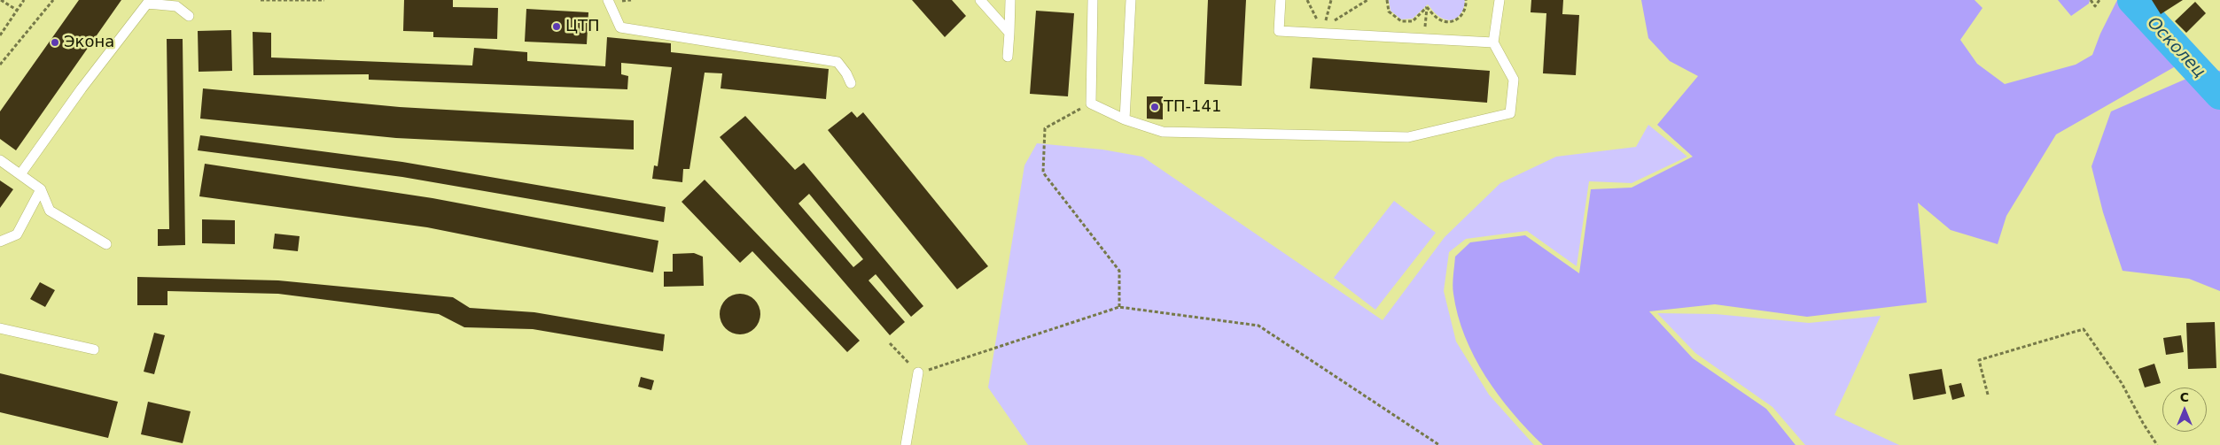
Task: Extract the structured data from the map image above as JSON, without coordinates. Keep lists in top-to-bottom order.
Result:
{
  "water": ["Осколец"],
  "places": ["ЦТП", "Экона", "ТП-141"],
  "north": "top"
}
